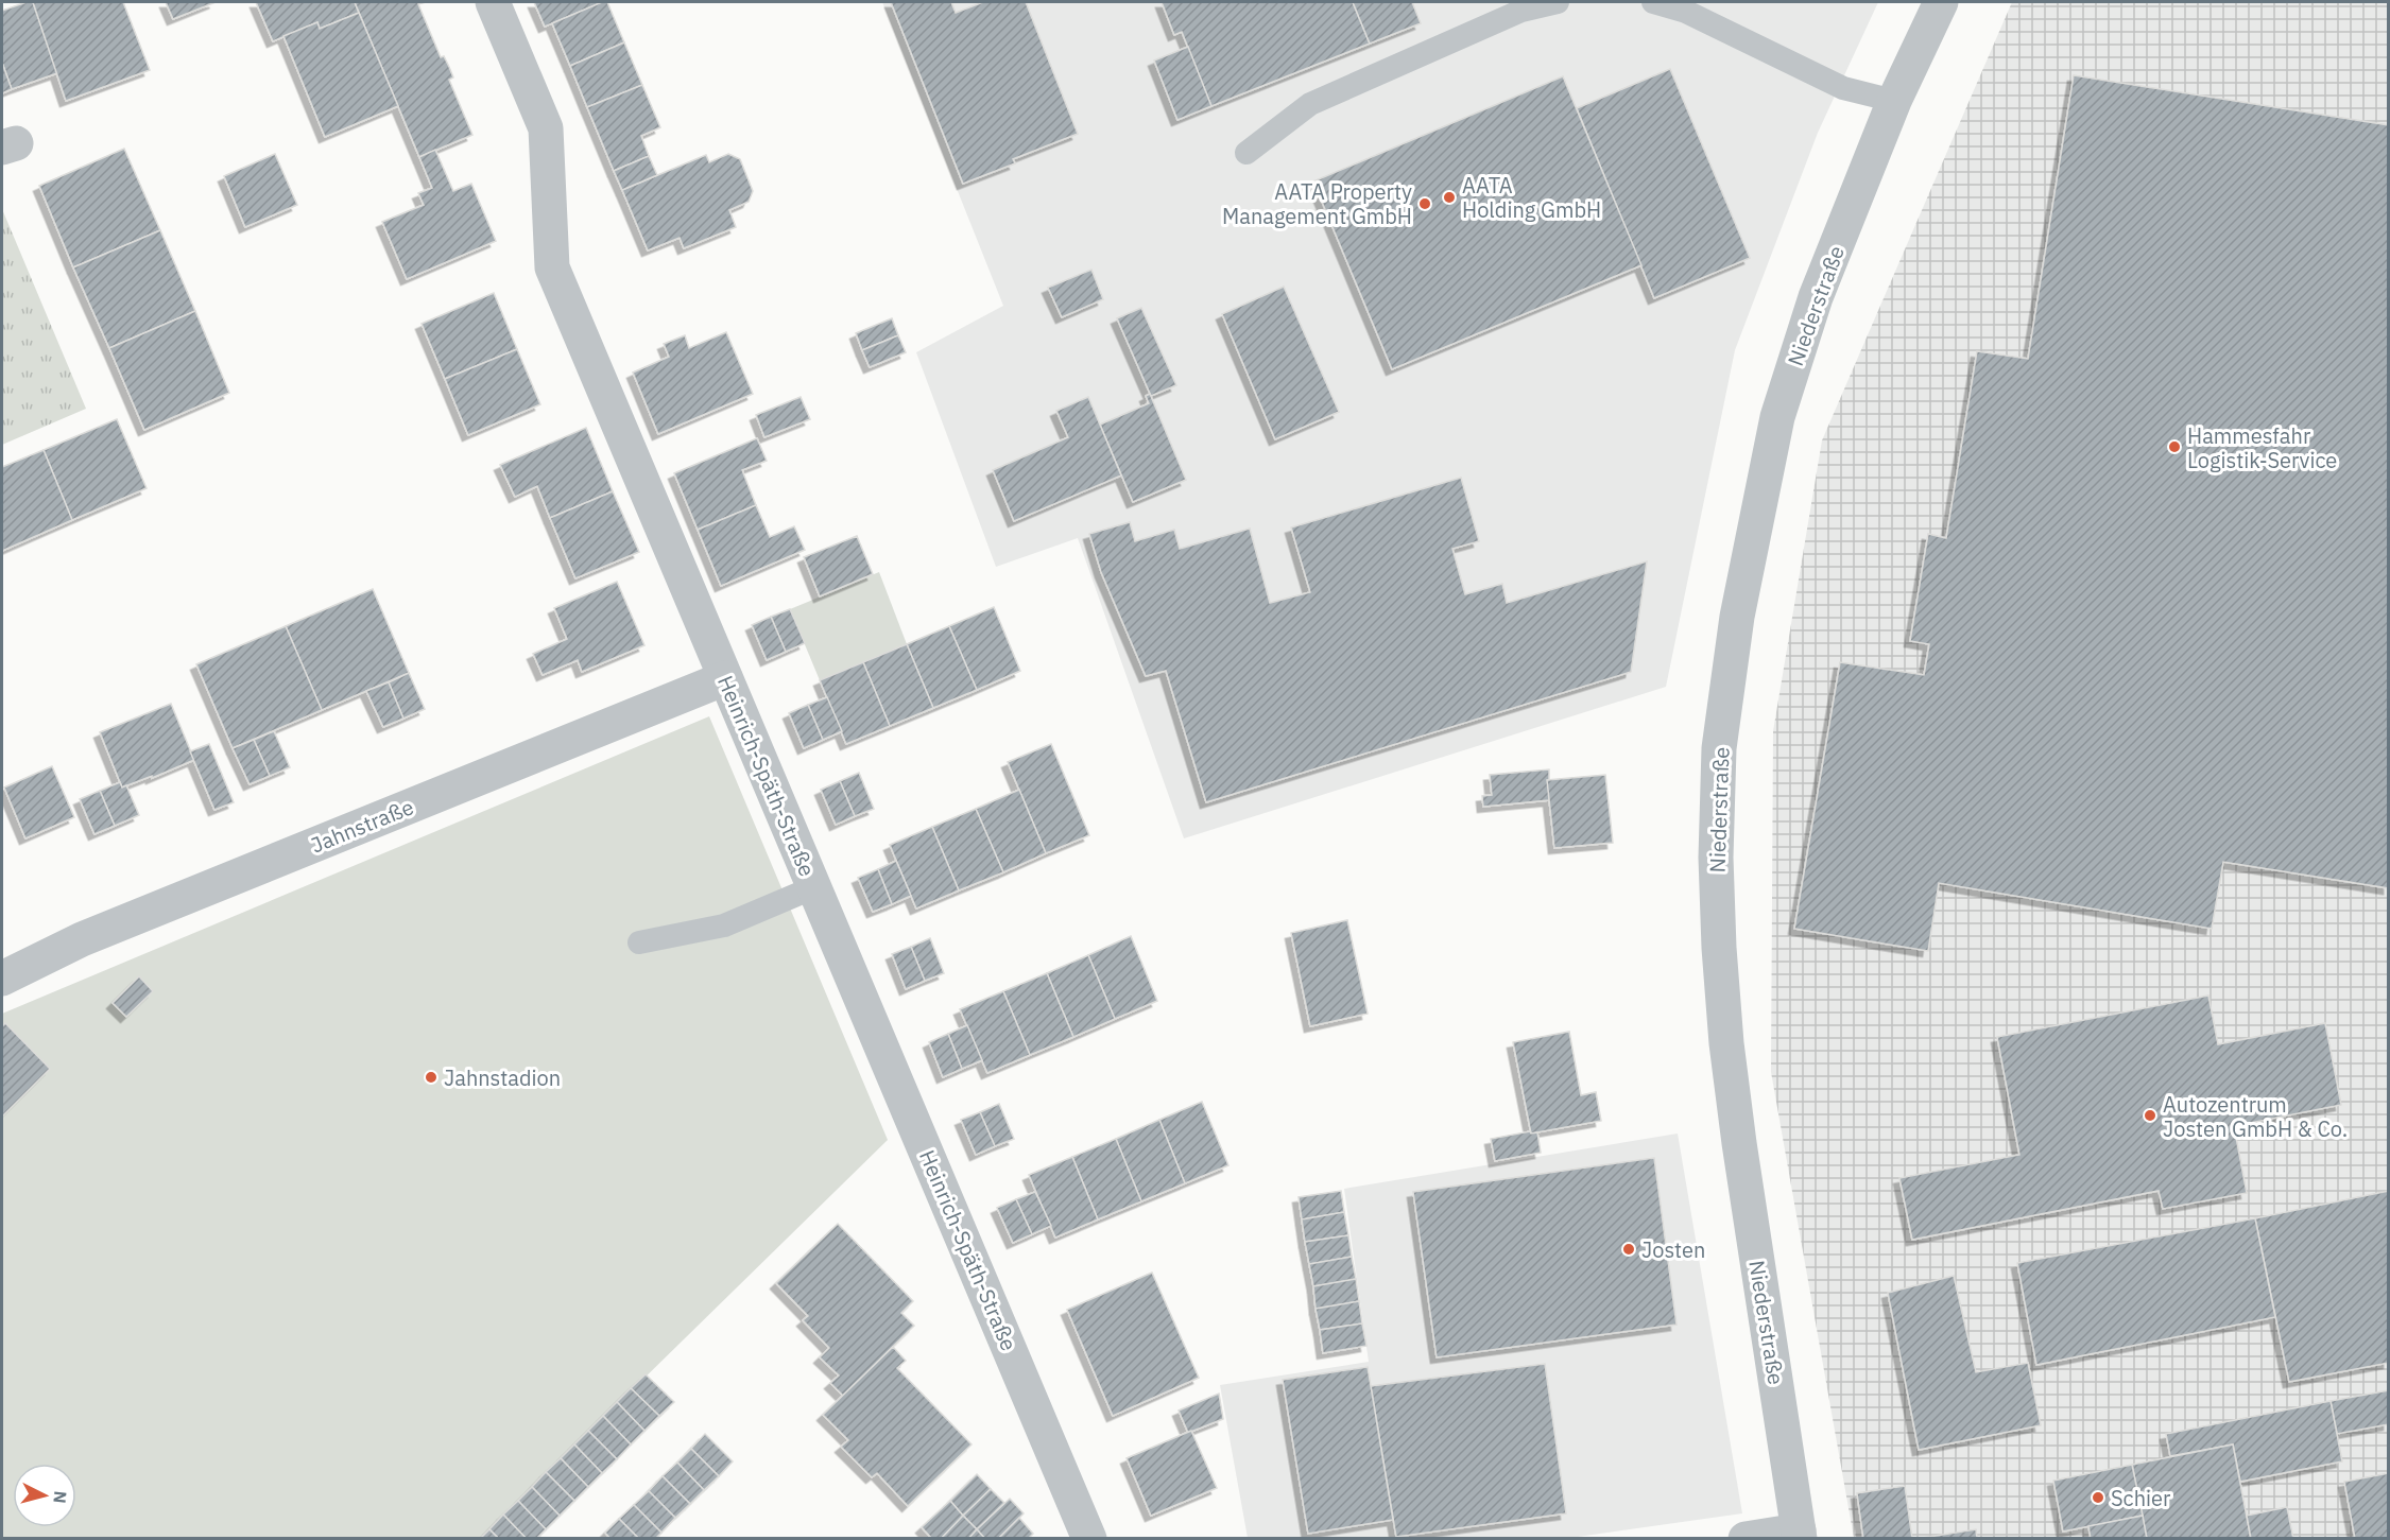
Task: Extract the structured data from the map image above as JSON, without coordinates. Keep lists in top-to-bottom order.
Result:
{
  "streets": {
    "street": ["Niederstraße", "Heinrich-Späth-Straße", "Jahnstraße"]
  },
  "crossings": [
    ["Heinrich-Späth-Straße", "Jahnstraße"]
  ],
  "places": [
    "AATA Holding GmbH",
    "AATA Property Management GmbH",
    "Hammesfahr Logistik-Service",
    "Jahnstadion",
    "Autozentrum Josten GmbH & Co.",
    "Josten",
    "Schier"
  ],
  "north": "right"
}
